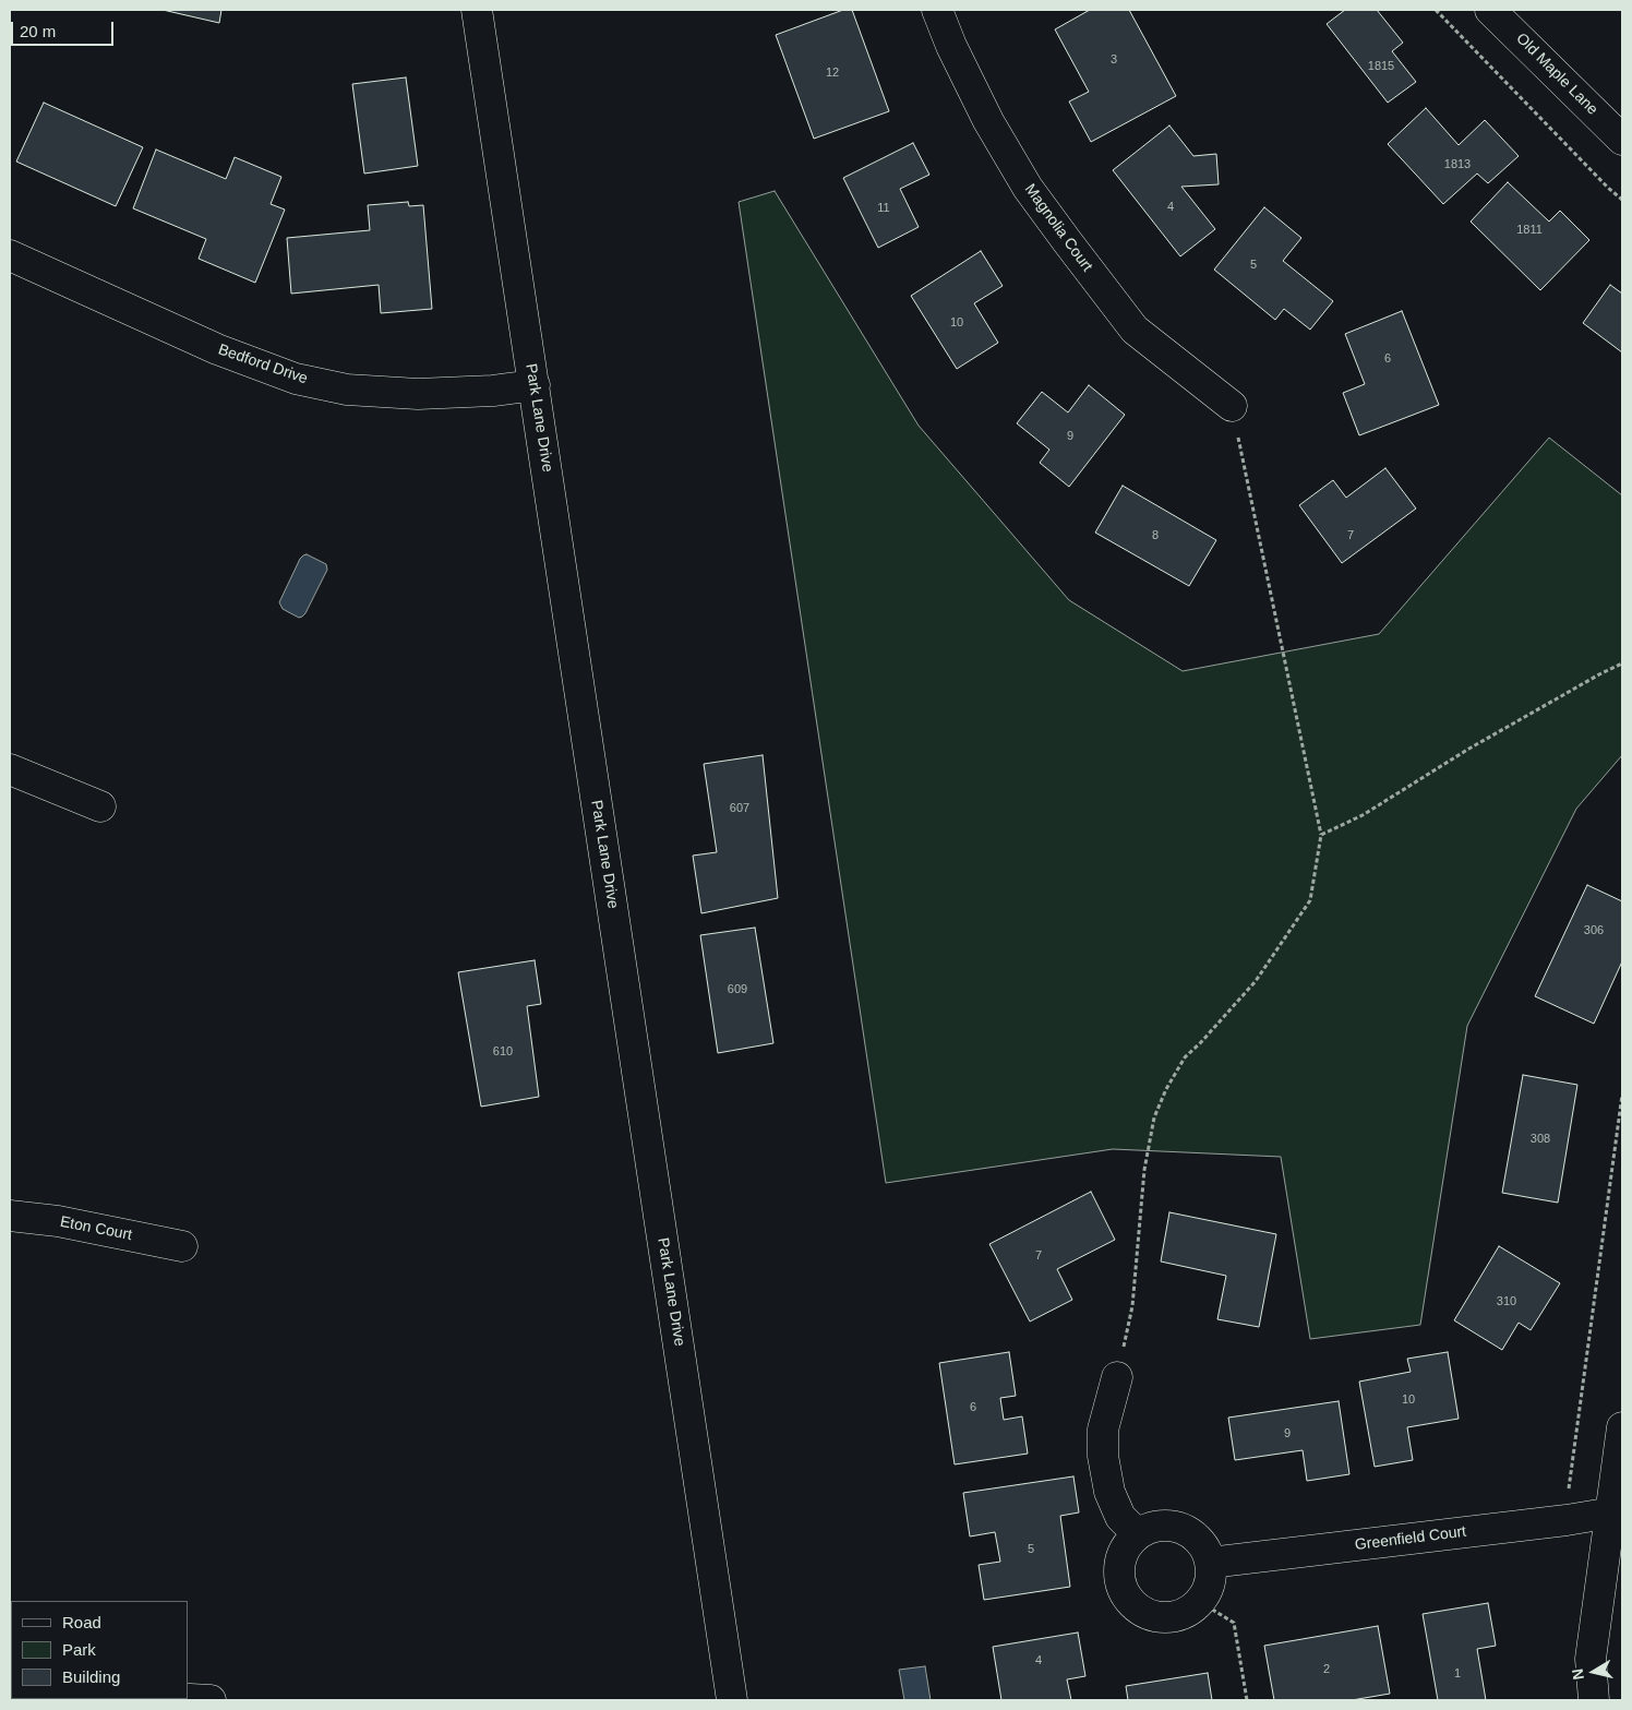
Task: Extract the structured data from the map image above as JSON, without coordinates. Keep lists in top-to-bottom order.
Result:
{
  "streets": {
    "street": [
      "Old Maple Lane",
      "Magnolia Court",
      "Bedford Drive",
      "Park Lane Drive",
      "Eton Court",
      "Greenfield Court"
    ]
  },
  "crossings": [
    ["Bedford Drive", "Park Lane Drive"]
  ],
  "house_numbers": [
    "3",
    "1815",
    "12",
    "1813",
    "4",
    "11",
    "1811",
    "5",
    "10",
    "6",
    "9",
    "8",
    "7",
    "607",
    "306",
    "609",
    "610",
    "308",
    "7",
    "310",
    "10",
    "6",
    "9",
    "5",
    "4",
    "2",
    "1"
  ],
  "legend": ["Road", "Park", "Building"],
  "scale_bar": "20 m",
  "north": "left"
}
